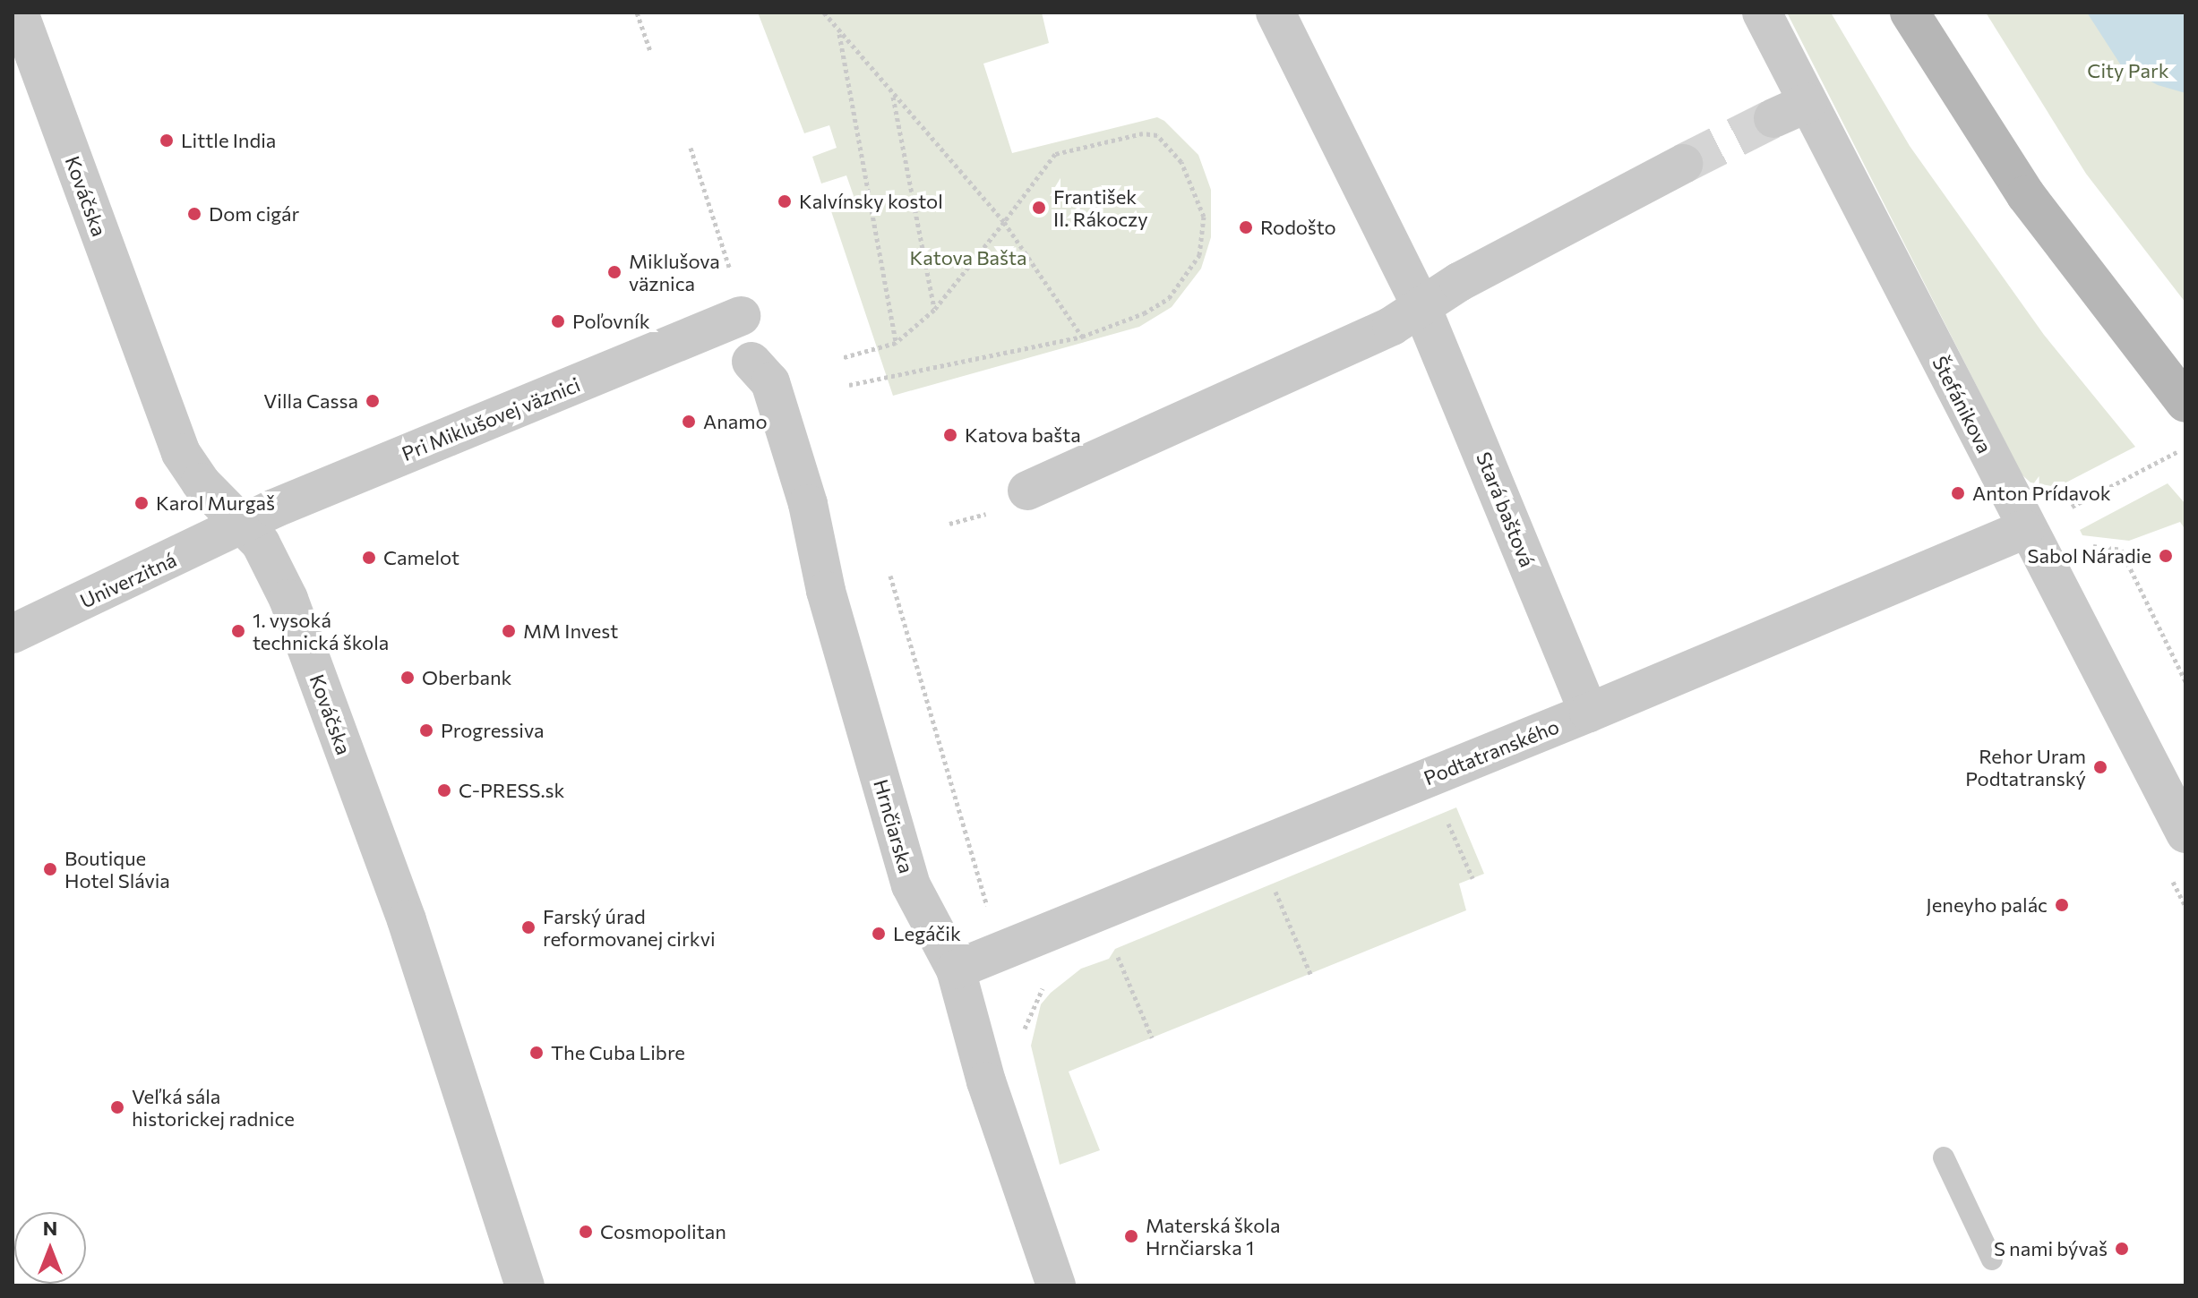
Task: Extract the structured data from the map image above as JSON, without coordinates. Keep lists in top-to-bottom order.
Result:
{
  "streets": {
    "street": [
      "Kováčska",
      "Štefánikova",
      "Pri Miklušovej väznici",
      "Stará baštová",
      "Univerzitná",
      "Podtatranského",
      "Hrnčiarska"
    ]
  },
  "crossings": [
    ["Kováčska", "Pri Miklušovej väznici"],
    ["Kováčska", "Univerzitná"],
    ["Štefánikova", "Podtatranského"],
    ["Pri Miklušovej väznici", "Univerzitná"],
    ["Stará baštová", "Podtatranského"],
    ["Podtatranského", "Hrnčiarska"]
  ],
  "parks": ["City Park", "Katova Bašta"],
  "places": [
    "Little India",
    "Kalvínsky kostol",
    "František II. Rákoczy",
    "Dom cigár",
    "Rodošto",
    "Miklušova väznica",
    "Poľovník",
    "Villa Cassa",
    "Anamo",
    "Katova bašta",
    "Anton Prídavok",
    "Karol Murgaš",
    "Sabol Náradie",
    "Camelot",
    "1. vysoká technická škola",
    "MM Invest",
    "Oberbank",
    "Progressiva",
    "Rehor Uram Podtatranský",
    "C-PRESS.sk",
    "Boutique Hotel Slávia",
    "Jeneyho palác",
    "Farský úrad reformovanej cirkvi",
    "Legáčik",
    "The Cuba Libre",
    "Veľká sála historickej radnice",
    "Cosmopolitan",
    "Materská škola Hrnčiarska 1",
    "S nami bývaš"
  ],
  "north": "top"
}
